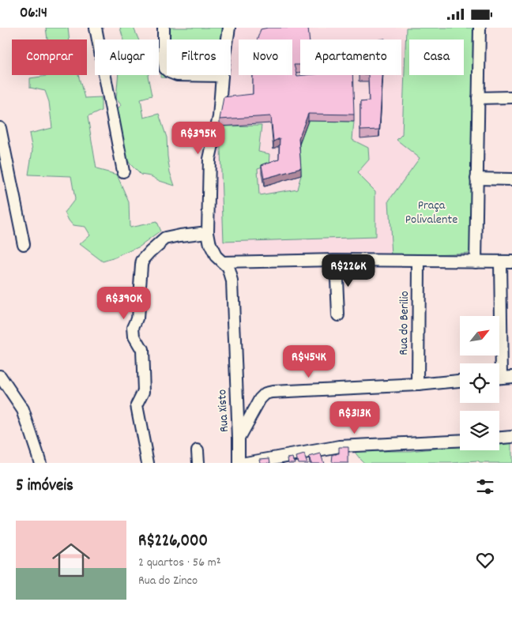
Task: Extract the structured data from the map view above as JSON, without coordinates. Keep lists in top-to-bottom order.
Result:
{
  "streets": {
    "street": ["Rua do Berilio", "Rua Xisto"]
  },
  "crossings": [
    ["Rua do Berilio", "Rua Xisto"]
  ],
  "parks": ["Praça Polivalente"],
  "north": "top right",
  "page": {
    "status": "06:14",
    "chip": [
      "Comprar",
      "Alugar",
      "Filtros",
      "Novo",
      "Apartamento",
      "Casa"
    ],
    "price": [
      "R$395K",
      "R$226K",
      "R$390K",
      "R$454K",
      "R$313K"
    ],
    "heading": "5 imóveis",
    "list": [
      {
        "name": "R$226,000",
        "note": "2 quartos · 56 m² · Rua do Zinco"
      }
    ]
  }
}
